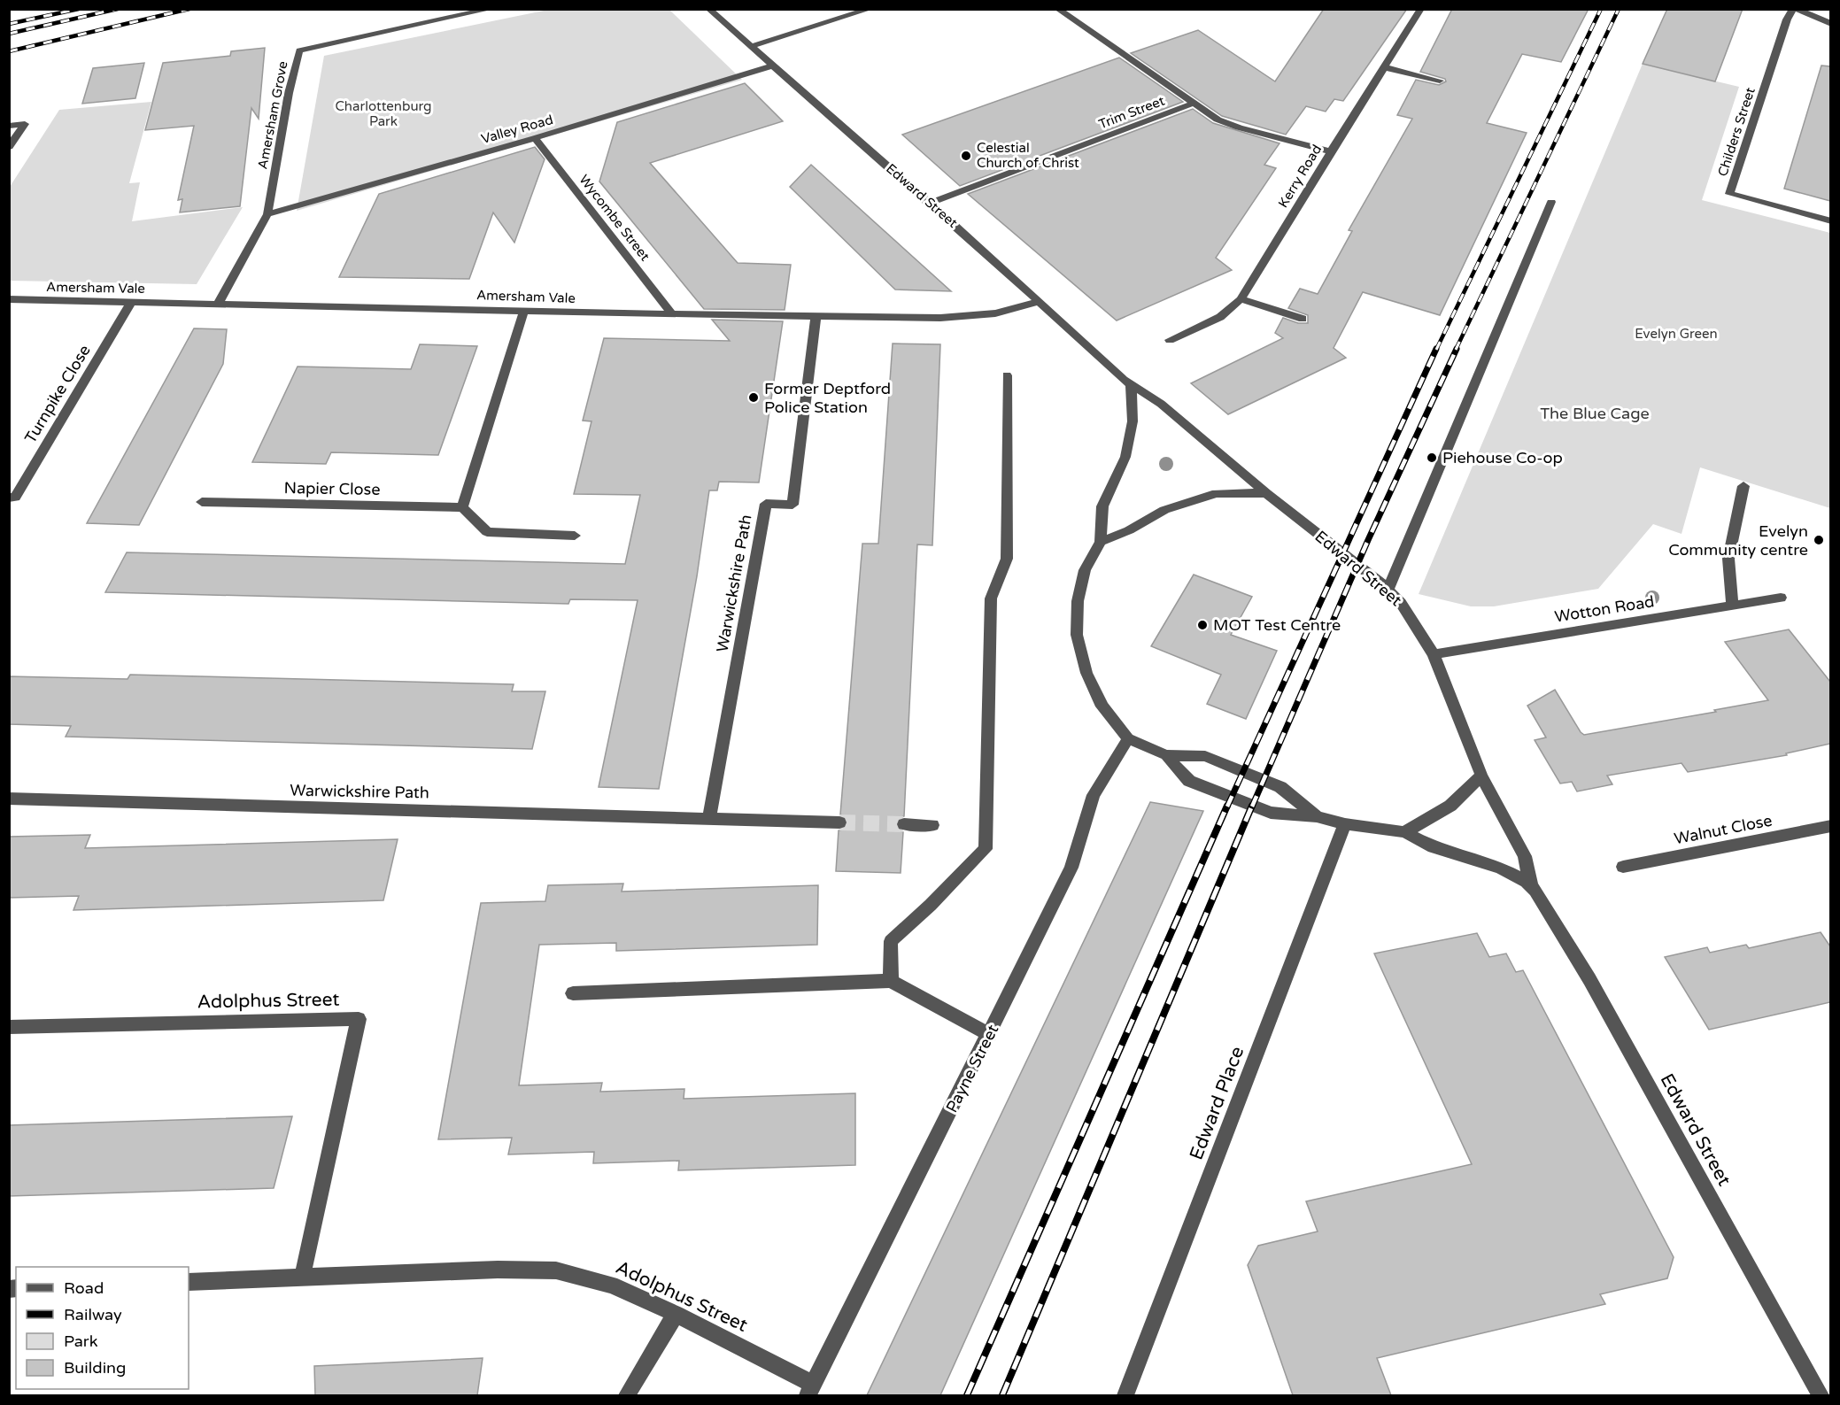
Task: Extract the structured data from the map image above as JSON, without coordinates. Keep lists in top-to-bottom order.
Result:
{
  "streets": {
    "street": [
      "Trim Street",
      "Amersham Grove",
      "Valley Road",
      "Childers Street",
      "Kerry Road",
      "Edward Street",
      "Wycombe Street",
      "Amersham Vale",
      "Turnpike Close",
      "Napier Close",
      "Warwickshire Path",
      "Wotton Road",
      "Walnut Close",
      "Adolphus Street",
      "Payne Street",
      "Edward Place"
    ]
  },
  "crossings": [
    ["Trim Street", "Kerry Road"],
    ["Trim Street", "Edward Street"],
    ["Amersham Grove", "Valley Road"],
    ["Amersham Grove", "Amersham Vale"],
    ["Valley Road", "Edward Street"],
    ["Valley Road", "Wycombe Street"],
    ["Edward Street", "Amersham Vale"],
    ["Edward Street", "Wotton Road"],
    ["Edward Street", "Edward Place"],
    ["Wycombe Street", "Amersham Vale"],
    ["Amersham Vale", "Turnpike Close"],
    ["Amersham Vale", "Warwickshire Path"],
    ["Adolphus Street", "Payne Street"]
  ],
  "parks": ["Charlottenburg Park", "Evelyn Green", "The Blue Cage"],
  "places": [
    "Celestial Church of Christ",
    "Former Deptford Police Station",
    "Piehouse Co-op",
    "Evelyn Community centre",
    "MOT Test Centre"
  ],
  "legend": [
    "Road",
    "Railway",
    "Park",
    "Building"
  ]
}
